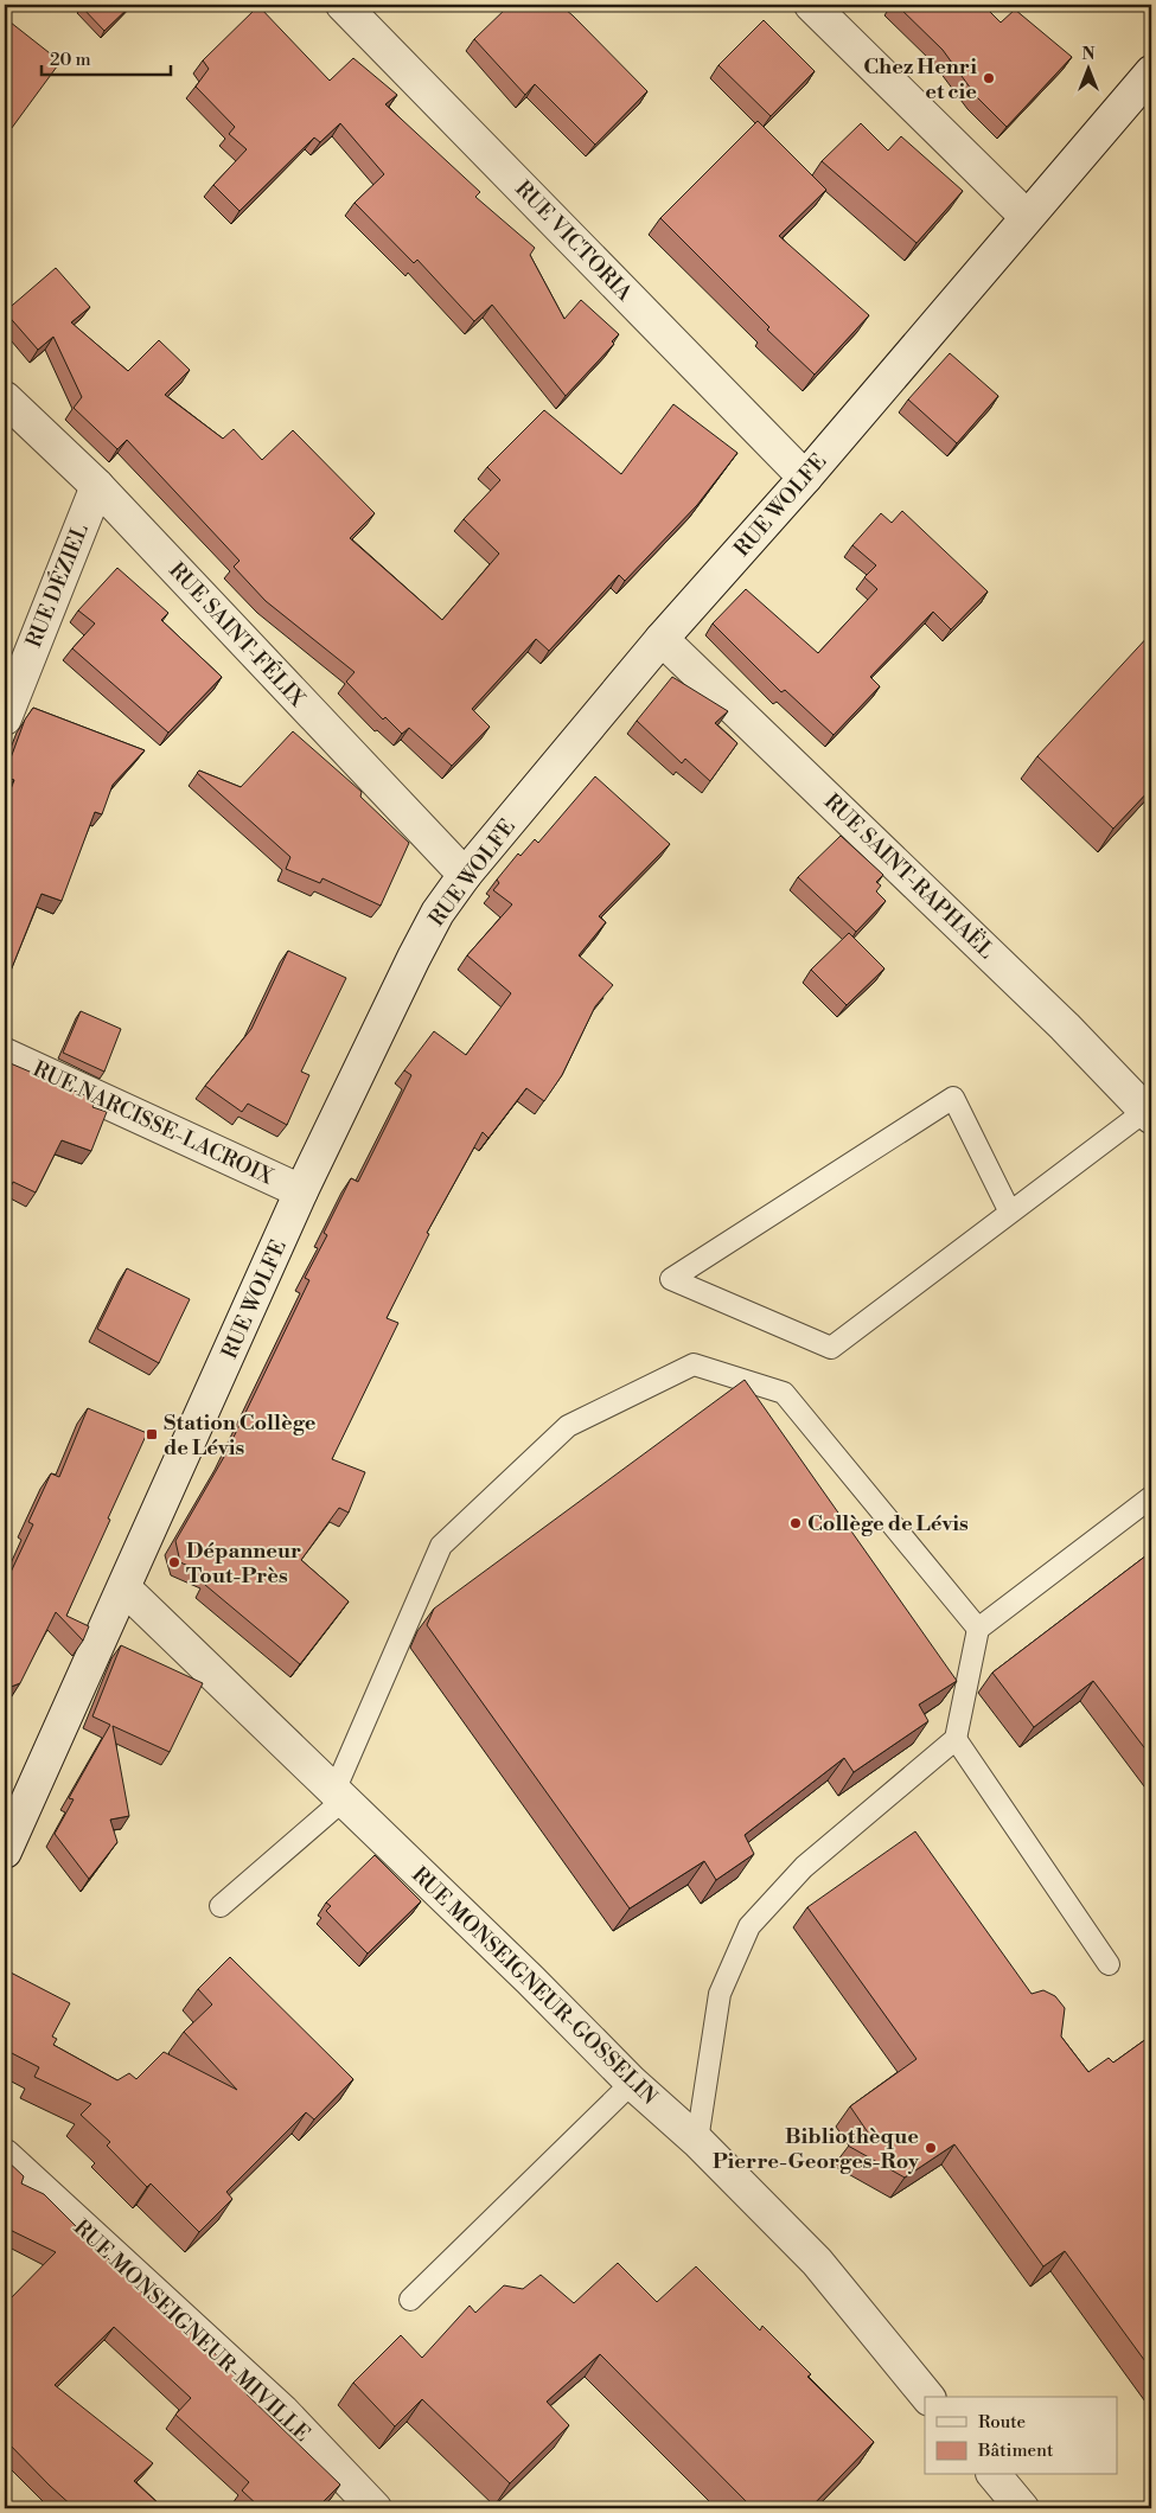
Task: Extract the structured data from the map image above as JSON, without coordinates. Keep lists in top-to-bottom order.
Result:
{
  "streets": {
    "street": [
      "RUE VICTORIA",
      "RUE WOLFE",
      "RUE DÉZIEL",
      "RUE SAINT-FÉLIX",
      "RUE SAINT-RAPHAËL",
      "RUE NARCISSE-LACROIX",
      "RUE MONSEIGNEUR-GOSSELIN",
      "RUE MONSEIGNEUR-MIVILLE"
    ]
  },
  "crossings": [
    ["RUE VICTORIA", "RUE WOLFE"],
    ["RUE WOLFE", "RUE SAINT-FÉLIX"],
    ["RUE WOLFE", "RUE SAINT-RAPHAËL"],
    ["RUE WOLFE", "RUE NARCISSE-LACROIX"],
    ["RUE WOLFE", "RUE MONSEIGNEUR-GOSSELIN"],
    ["RUE DÉZIEL", "RUE SAINT-FÉLIX"]
  ],
  "places": {
    "other": [
      "Chez Henri et cie",
      "Collège de Lévis",
      "Dépanneur Tout-Près",
      "Bibliothèque Pierre-Georges-Roy"
    ],
    "transit": ["Station Collège de Lévis"]
  },
  "legend": ["Route", "Bâtiment"],
  "scale_bar": "20 m",
  "north": "top"
}
